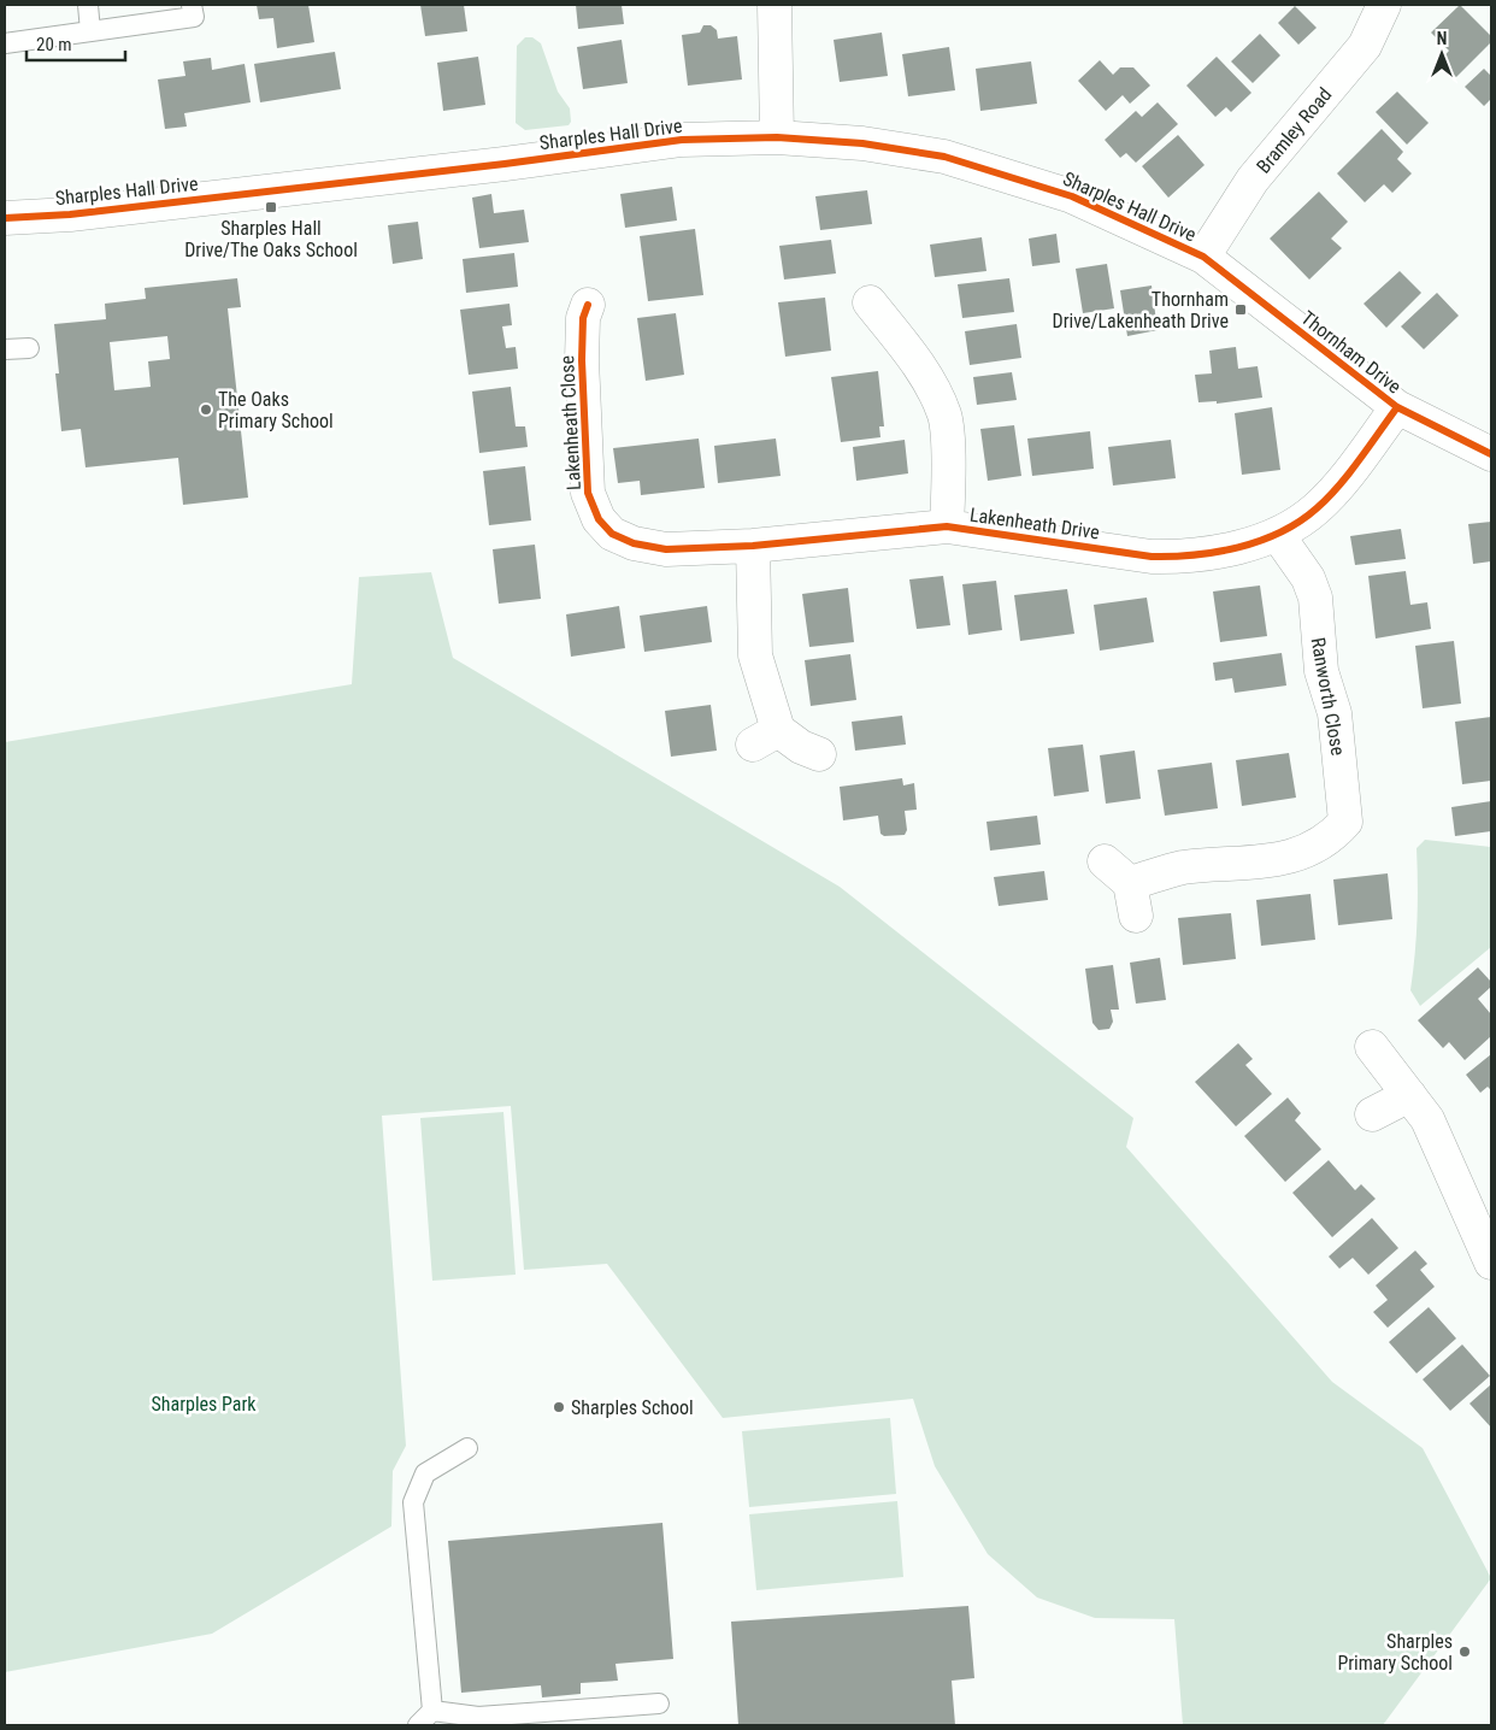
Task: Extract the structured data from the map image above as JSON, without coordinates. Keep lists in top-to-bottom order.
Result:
{
  "streets": {
    "street": [
      "Bramley Road",
      "Sharples Hall Drive",
      "Thornham Drive",
      "Lakenheath Close",
      "Lakenheath Drive",
      "Ranworth Close"
    ]
  },
  "crossings": [
    ["Bramley Road", "Sharples Hall Drive"],
    ["Bramley Road", "Thornham Drive"],
    ["Sharples Hall Drive", "Thornham Drive"],
    ["Thornham Drive", "Lakenheath Drive"],
    ["Lakenheath Close", "Lakenheath Drive"],
    ["Lakenheath Drive", "Ranworth Close"]
  ],
  "parks": ["Sharples Park"],
  "places": {
    "transit": ["Sharples Hall Drive/The Oaks School", "Thornham Drive/Lakenheath Drive"],
    "other": ["The Oaks Primary School", "Sharples School", "Sharples Primary School"]
  },
  "scale_bar": "20 m",
  "north": "top"
}
